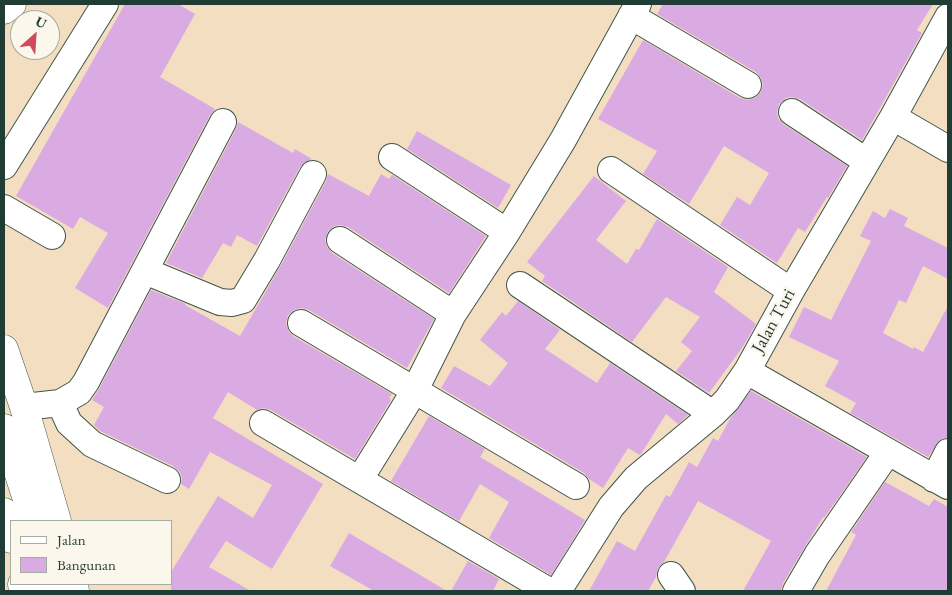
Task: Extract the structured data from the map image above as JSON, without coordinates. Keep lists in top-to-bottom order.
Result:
{
  "streets": {
    "street": ["Jalan Turi"]
  },
  "legend": ["Jalan", "Bangunan"],
  "north": "top right"
}
